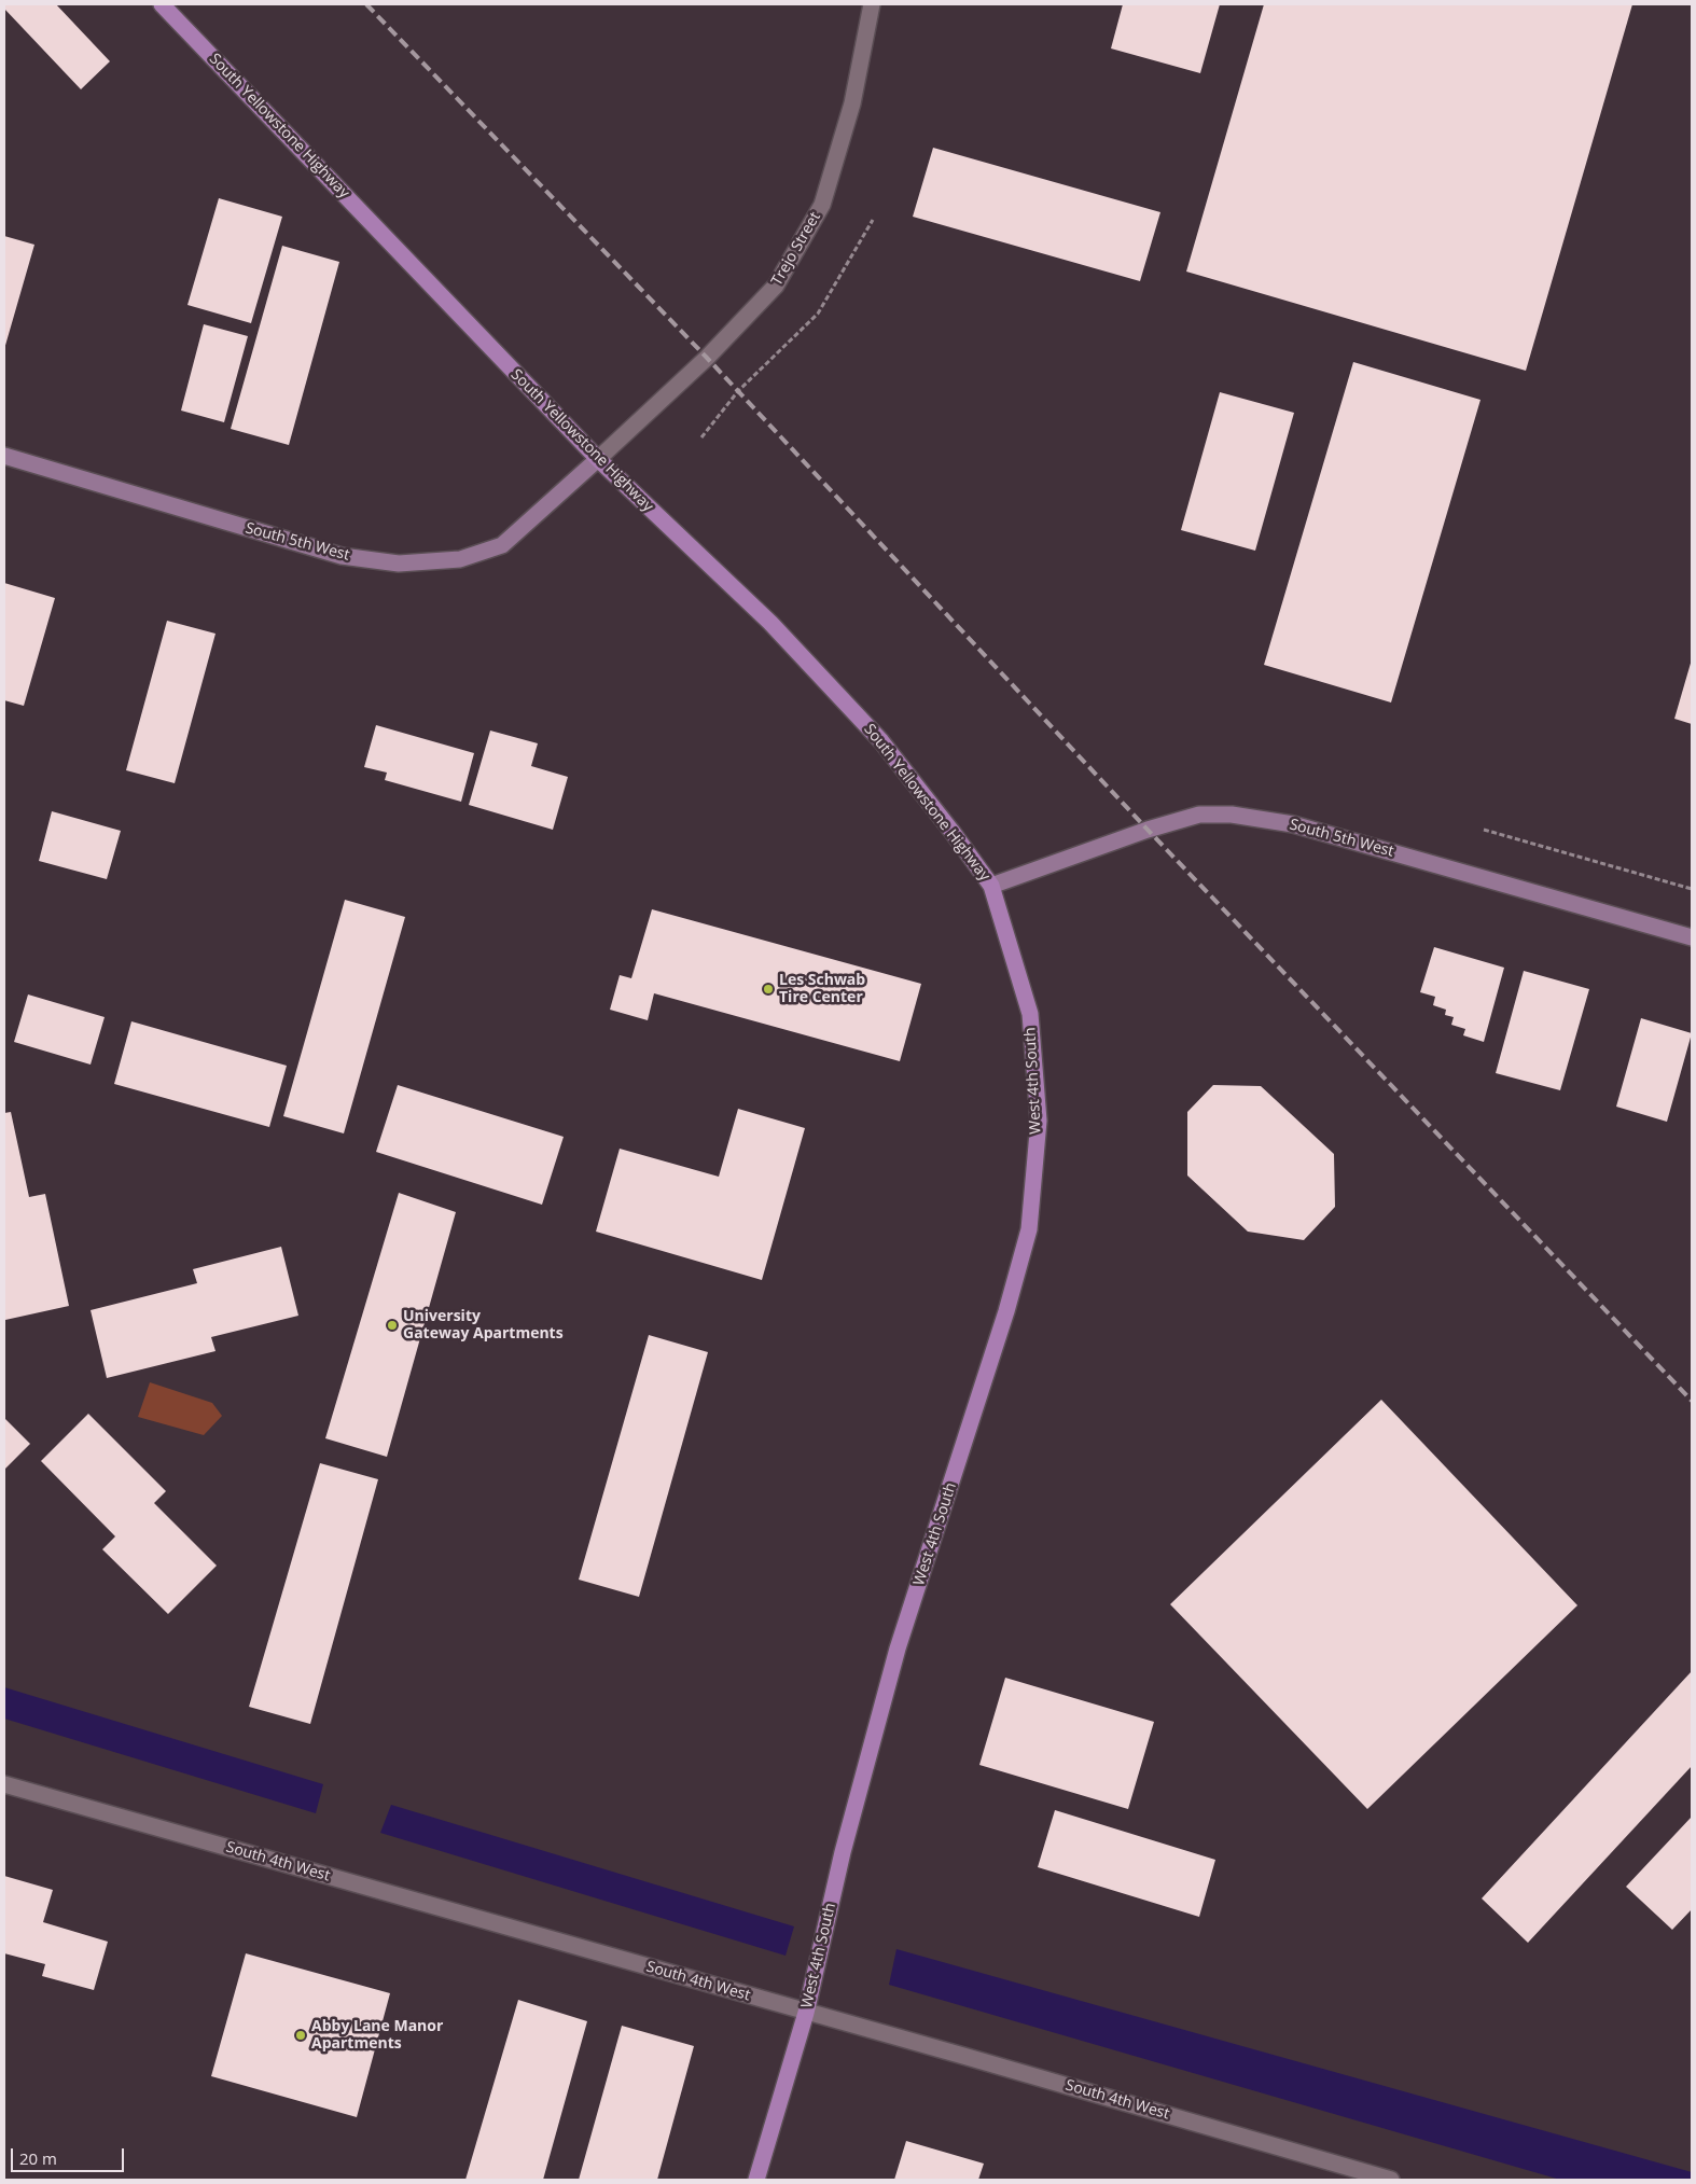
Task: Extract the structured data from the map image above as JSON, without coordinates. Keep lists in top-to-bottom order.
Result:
{
  "streets": {
    "main road": ["South Yellowstone Highway", "West 4th South"],
    "street": ["Trejo Street", "South 5th West", "South 4th West"]
  },
  "crossings": [
    ["South Yellowstone Highway", "Trejo Street"],
    ["South Yellowstone Highway", "South 5th West"],
    ["South Yellowstone Highway", "West 4th South"],
    ["Trejo Street", "South 5th West"],
    ["South 5th West", "West 4th South"],
    ["West 4th South", "South 4th West"]
  ],
  "places": ["Les Schwab Tire Center", "University Gateway Apartments", "Abby Lane Manor Apartments"],
  "scale_bar": "20 m"
}
